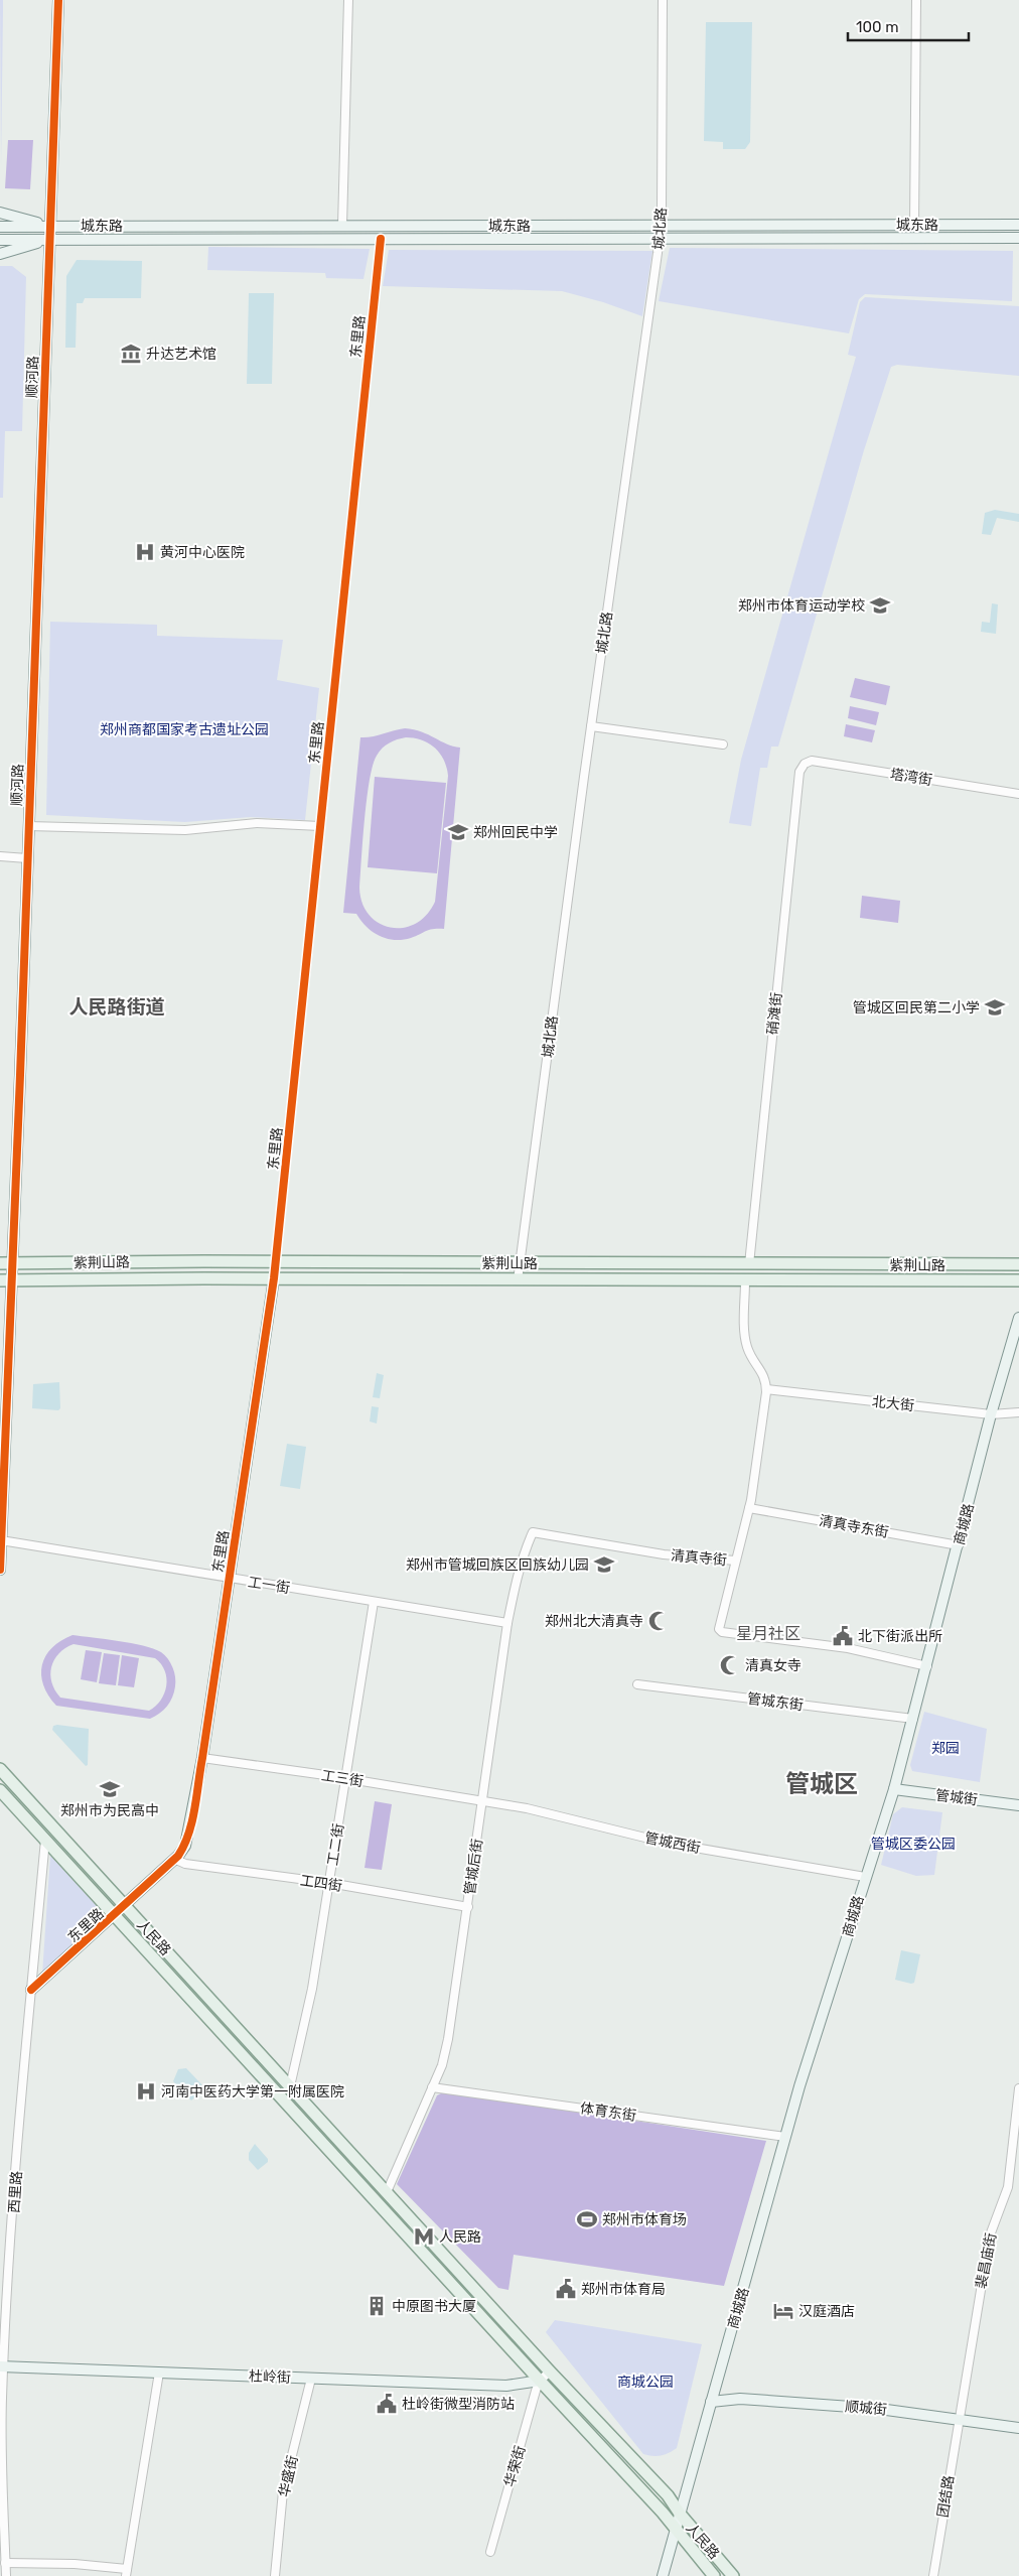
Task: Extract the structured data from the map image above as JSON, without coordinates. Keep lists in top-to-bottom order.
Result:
{
  "streets": {
    "main road": ["紫荆山路", "人民路"],
    "street": [
      "城东路",
      "城北路",
      "东里路",
      "顺河路",
      "塔湾街",
      "硝滩街",
      "北大街",
      "商城路",
      "清真寺东街",
      "清真寺街",
      "工一街",
      "管城东街",
      "工三街",
      "管城街",
      "管城西街",
      "工二街",
      "管城后街",
      "工四街",
      "体育东街",
      "西里路",
      "裴昌庙街",
      "杜岭街",
      "顺城街",
      "华荣街",
      "华盛街",
      "团结路"
    ]
  },
  "crossings": [
    ["城东路", "城北路"],
    ["城东路", "东里路"],
    ["城东路", "顺河路"],
    ["城北路", "紫荆山路"],
    ["东里路", "紫荆山路"],
    ["东里路", "工一街"],
    ["东里路", "工三街"],
    ["东里路", "工四街"],
    ["东里路", "人民路"],
    ["东里路", "西里路"],
    ["顺河路", "紫荆山路"],
    ["顺河路", "工一街"],
    ["塔湾街", "硝滩街"],
    ["硝滩街", "紫荆山路"],
    ["北大街", "商城路"],
    ["商城路", "清真寺东街"],
    ["商城路", "清真寺街"],
    ["商城路", "管城东街"],
    ["商城路", "管城街"],
    ["商城路", "管城西街"],
    ["商城路", "人民路"],
    ["商城路", "体育东街"],
    ["商城路", "顺城街"],
    ["清真寺街", "管城后街"],
    ["工一街", "工二街"],
    ["工一街", "管城后街"],
    ["工三街", "管城西街"],
    ["工三街", "工二街"],
    ["工三街", "管城后街"],
    ["管城西街", "管城后街"],
    ["工二街", "工四街"],
    ["工二街", "人民路"],
    ["管城后街", "工四街"],
    ["管城后街", "人民路"],
    ["管城后街", "体育东街"],
    ["人民路", "西里路"],
    ["人民路", "杜岭街"],
    ["人民路", "华荣街"],
    ["西里路", "杜岭街"],
    ["裴昌庙街", "顺城街"],
    ["裴昌庙街", "团结路"],
    ["杜岭街", "华荣街"],
    ["杜岭街", "华盛街"],
    ["顺城街", "团结路"]
  ],
  "districts": ["人民路街道", "星月社区", "管城区"],
  "parks": [
    "郑州商都国家考古遗址公园",
    "郑园",
    "管城区委公园",
    "商城公园"
  ],
  "places": {
    "museum": ["升达艺术馆"],
    "hospital": ["黄河中心医院", "河南中医药大学第一附属医院"],
    "school or university": [
      "郑州市体育运动学校",
      "郑州回民中学",
      "管城区回民第二小学",
      "郑州市管城回族区回族幼儿园",
      "郑州市为民高中"
    ],
    "mosque": ["郑州北大清真寺", "清真女寺"],
    "public building": ["北下街派出所", "郑州市体育局", "杜岭街微型消防站"],
    "sports": ["郑州市体育场"],
    "metro station": ["人民路"],
    "building": ["中原图书大厦"],
    "hotel": ["汉庭酒店"]
  },
  "scale_bar": "100 m"
}
